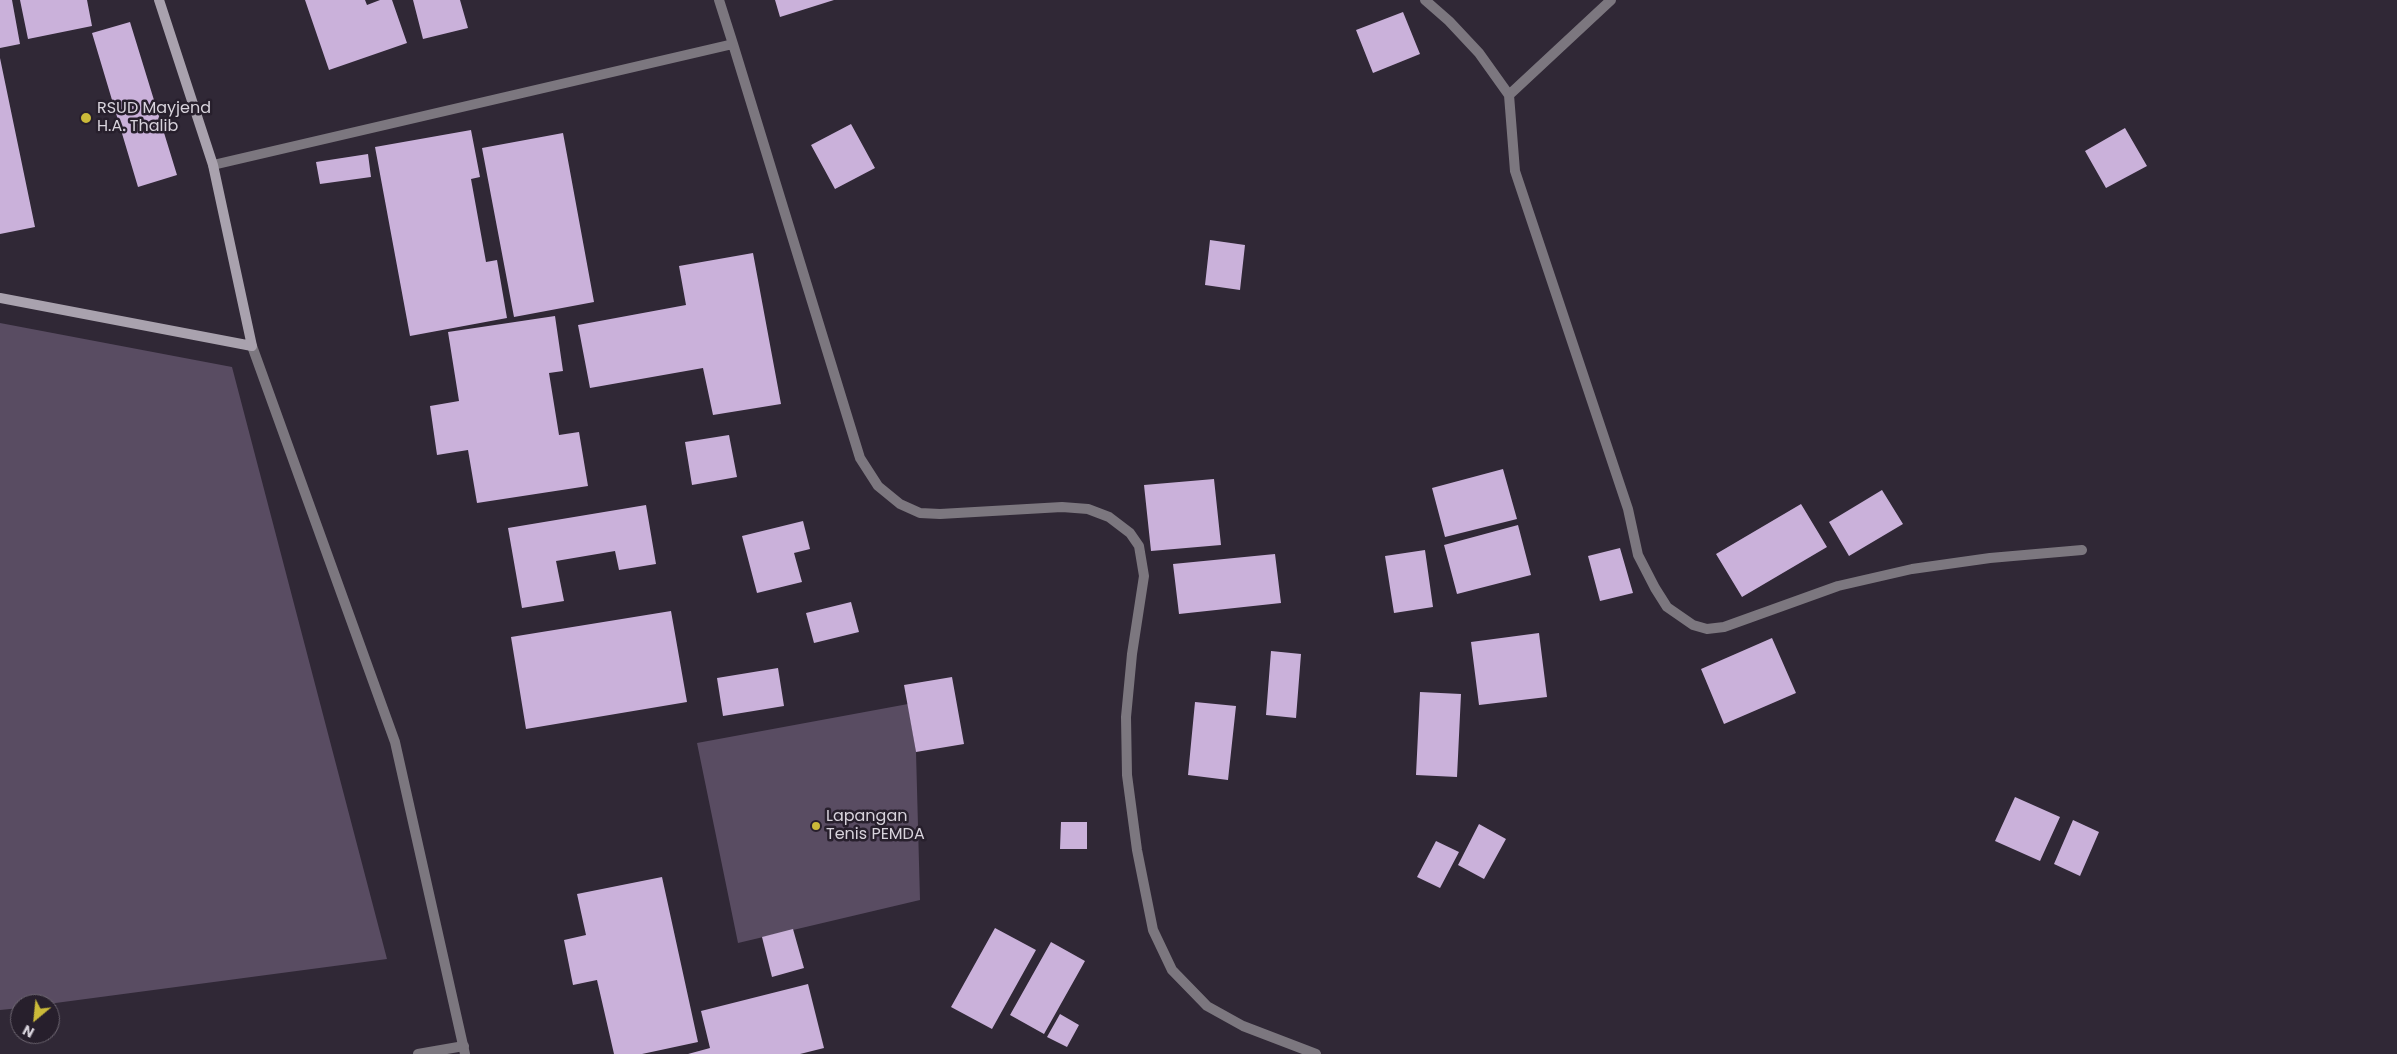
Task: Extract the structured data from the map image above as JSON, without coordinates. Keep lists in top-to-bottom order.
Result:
{
  "places": ["RSUD Mayjend H.A. Thalib", "Lapangan Tenis PEMDA"],
  "north": "bottom left"
}
